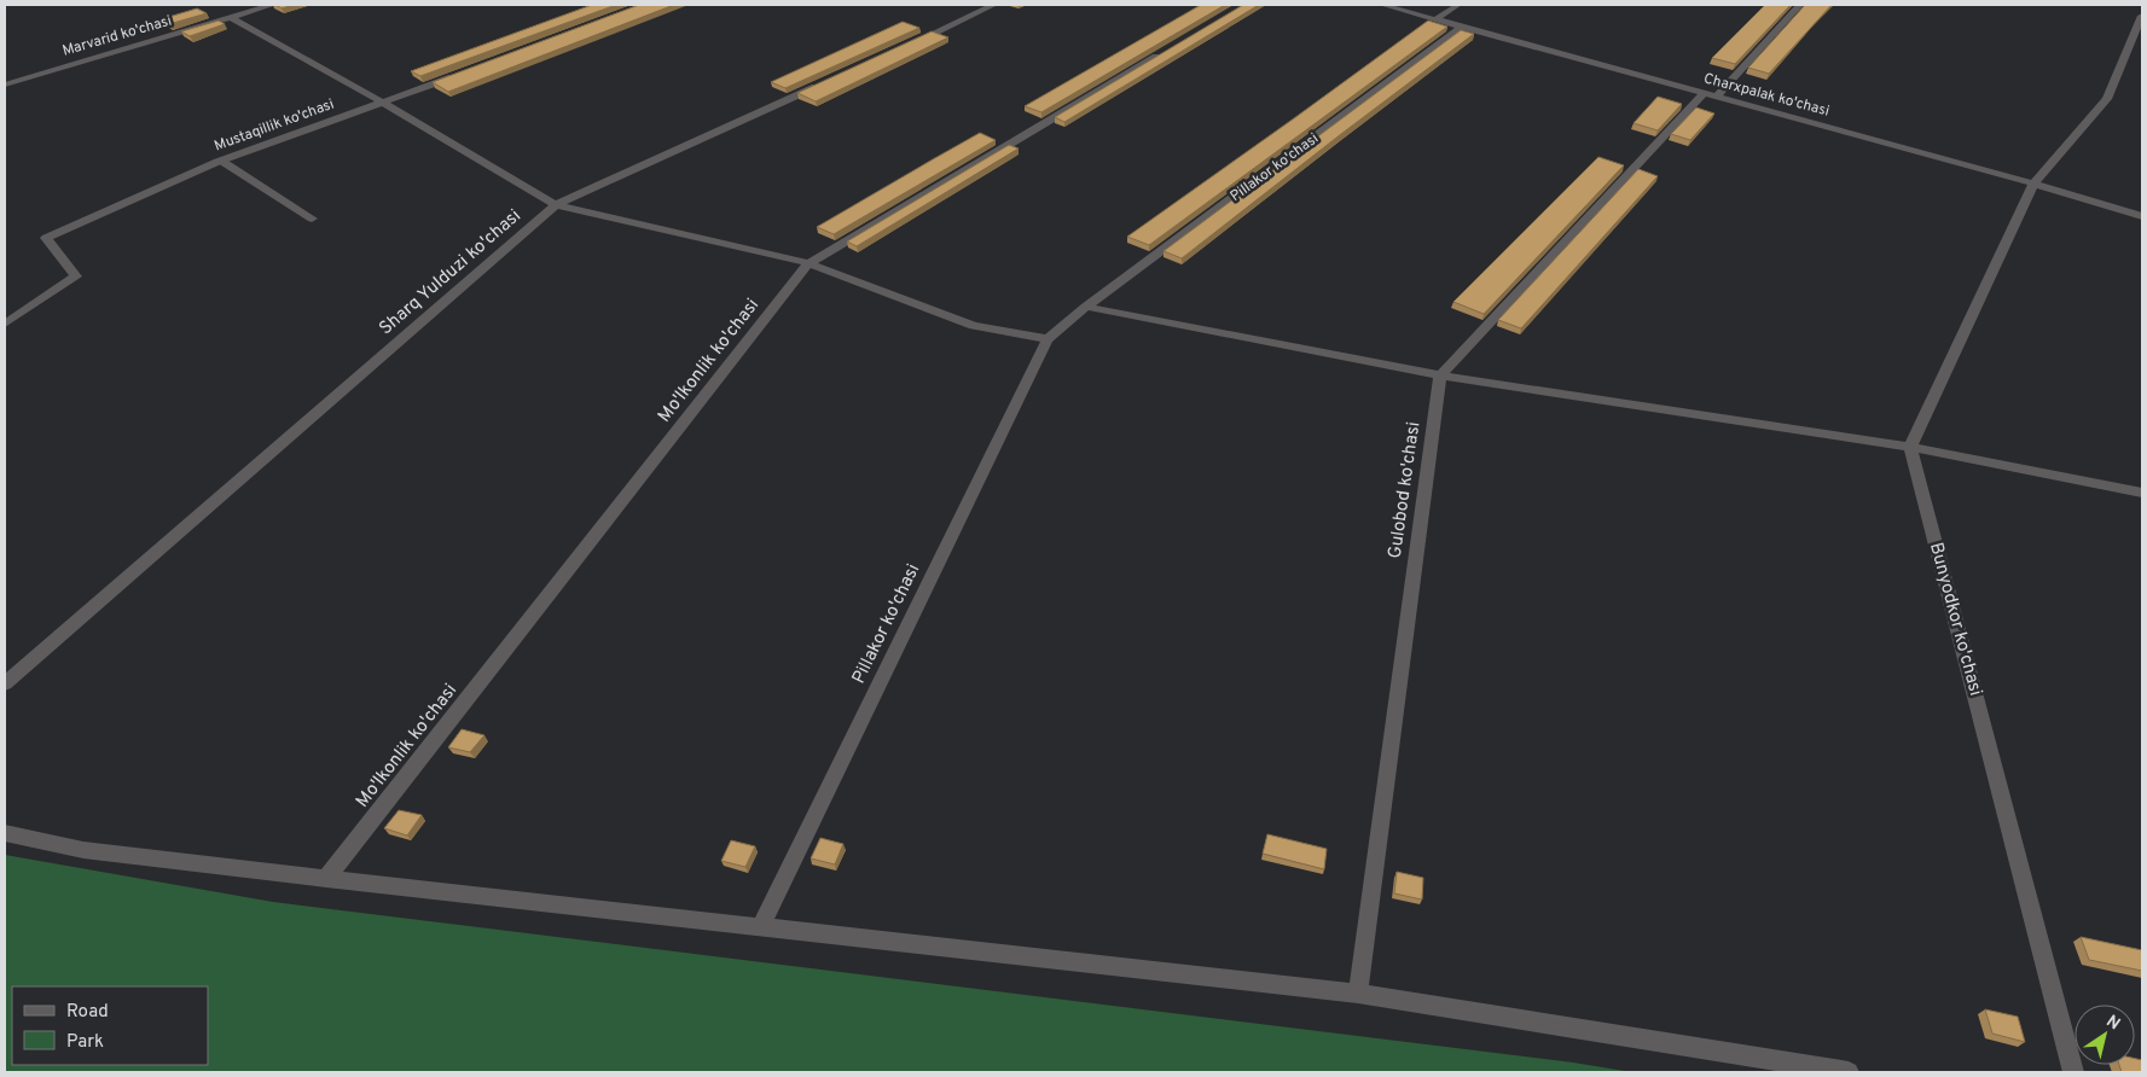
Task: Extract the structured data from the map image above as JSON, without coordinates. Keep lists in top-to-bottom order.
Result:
{
  "streets": {
    "street": [
      "Marvarid ko'chasi",
      "Charxpalak ko'chasi",
      "Mustaqillik ko'chasi",
      "Pillakor ko'chasi",
      "Sharq Yulduzi ko'chasi",
      "Mo'lkonlik ko'chasi",
      "Gulobod ko'chasi",
      "Bunyodkor ko'chasi"
    ]
  },
  "crossings": [
    ["Charxpalak ko'chasi", "Pillakor ko'chasi"]
  ],
  "legend": ["Road", "Park"],
  "north": "top right"
}
